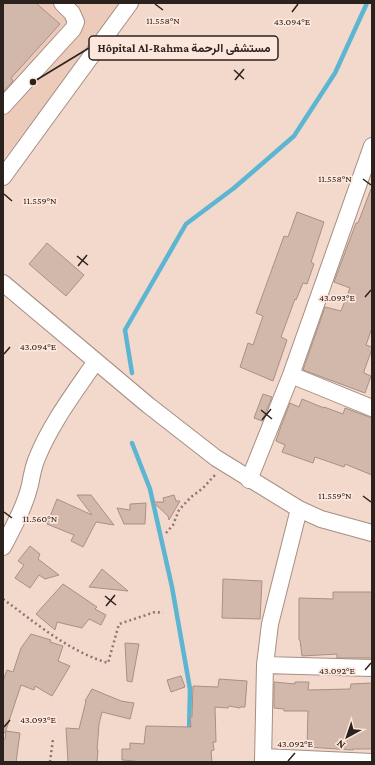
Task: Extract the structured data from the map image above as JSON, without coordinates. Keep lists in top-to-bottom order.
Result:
{
  "places": ["Hôpital Al-Rahma مستشفى الرحمة"],
  "north": "bottom left",
  "coordinates": [
    "11.558°N",
    "43.094°E",
    "11.559°N",
    "43.093°E",
    "11.560°N",
    "43.092°E"
  ]
}
